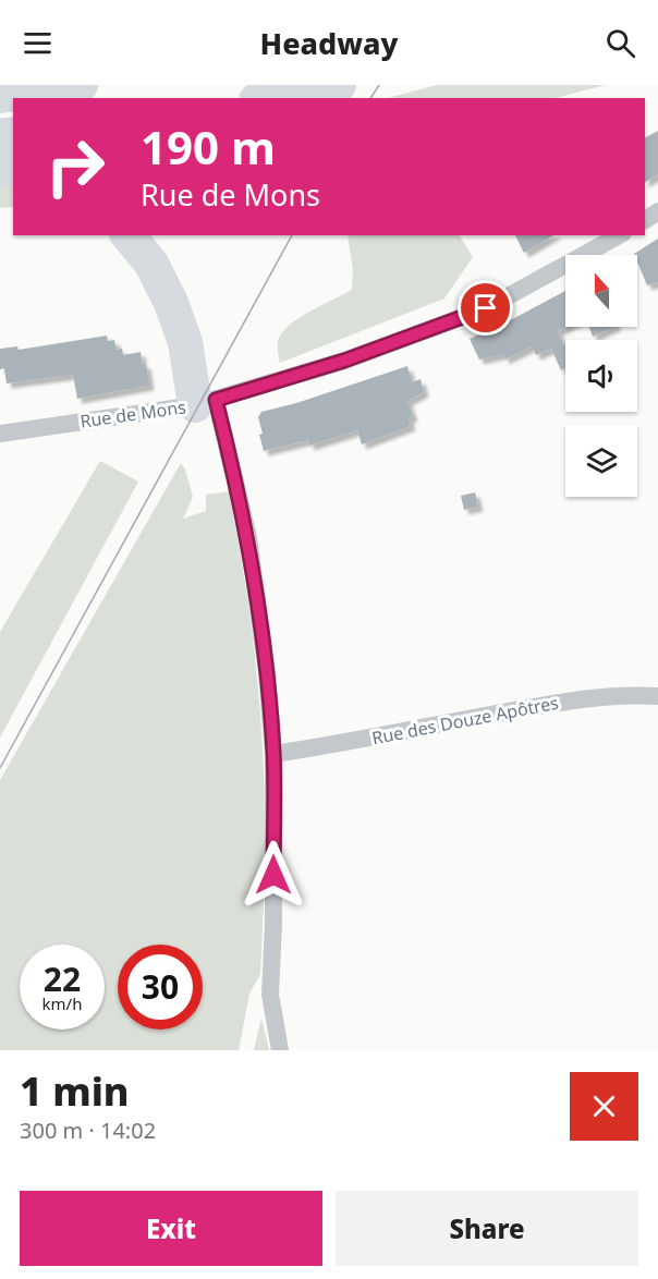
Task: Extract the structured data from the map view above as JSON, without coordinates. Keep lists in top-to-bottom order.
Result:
{
  "streets": {
    "street": ["Rue de Mons", "Rue des Douze Apôtres"]
  },
  "north": "top",
  "page": {
    "header": "Headway",
    "turn": ["190 m", "Rue de Mons"],
    "speed": "22 km/h",
    "limit": "30",
    "heading": ["1 min", "300 m · 14:02"],
    "buttons": ["Exit", "Share"]
  }
}
